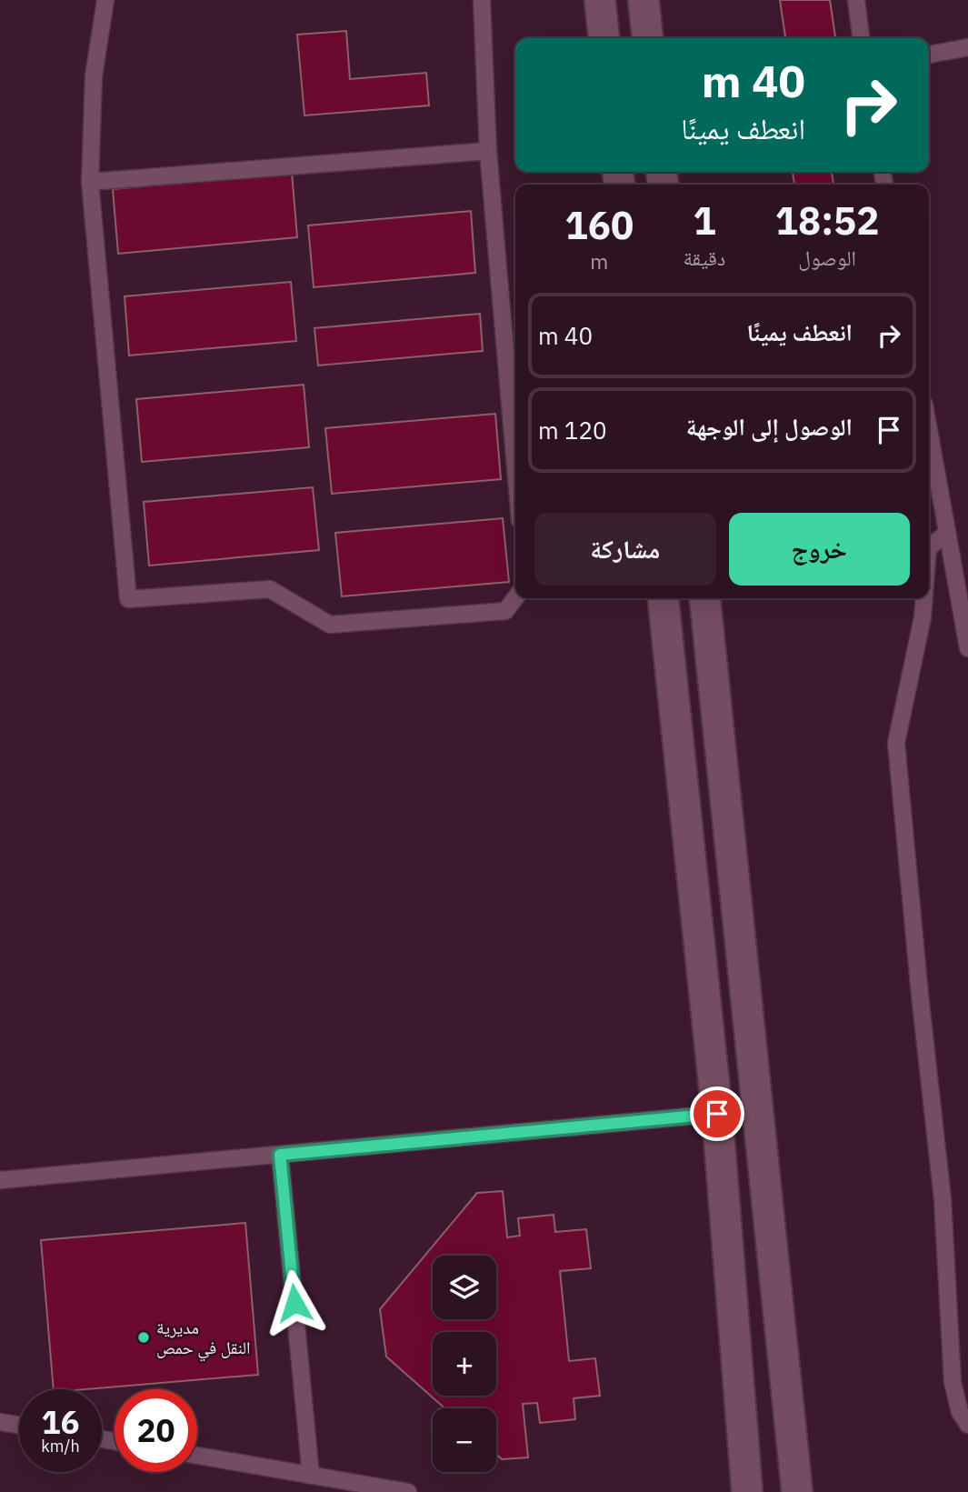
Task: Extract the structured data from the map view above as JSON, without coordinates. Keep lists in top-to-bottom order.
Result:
{
  "places": ["مديرية النقل في حمص"],
  "page": {
    "turn": ["40 m", "انعطف يمينًا"],
    "eta": [
      "18:52",
      "الوصول",
      "1",
      "دقيقة",
      "160",
      "m"
    ],
    "list": [
      {
        "name": "انعطف يمينًا",
        "value": "40 m"
      },
      {
        "name": "الوصول إلى الوجهة",
        "value": "120 m"
      }
    ],
    "buttons": ["خروج", "مشاركة"],
    "map_buttons": ["+", "−"],
    "speed": "16 km/h",
    "limit": "20"
  }
}
